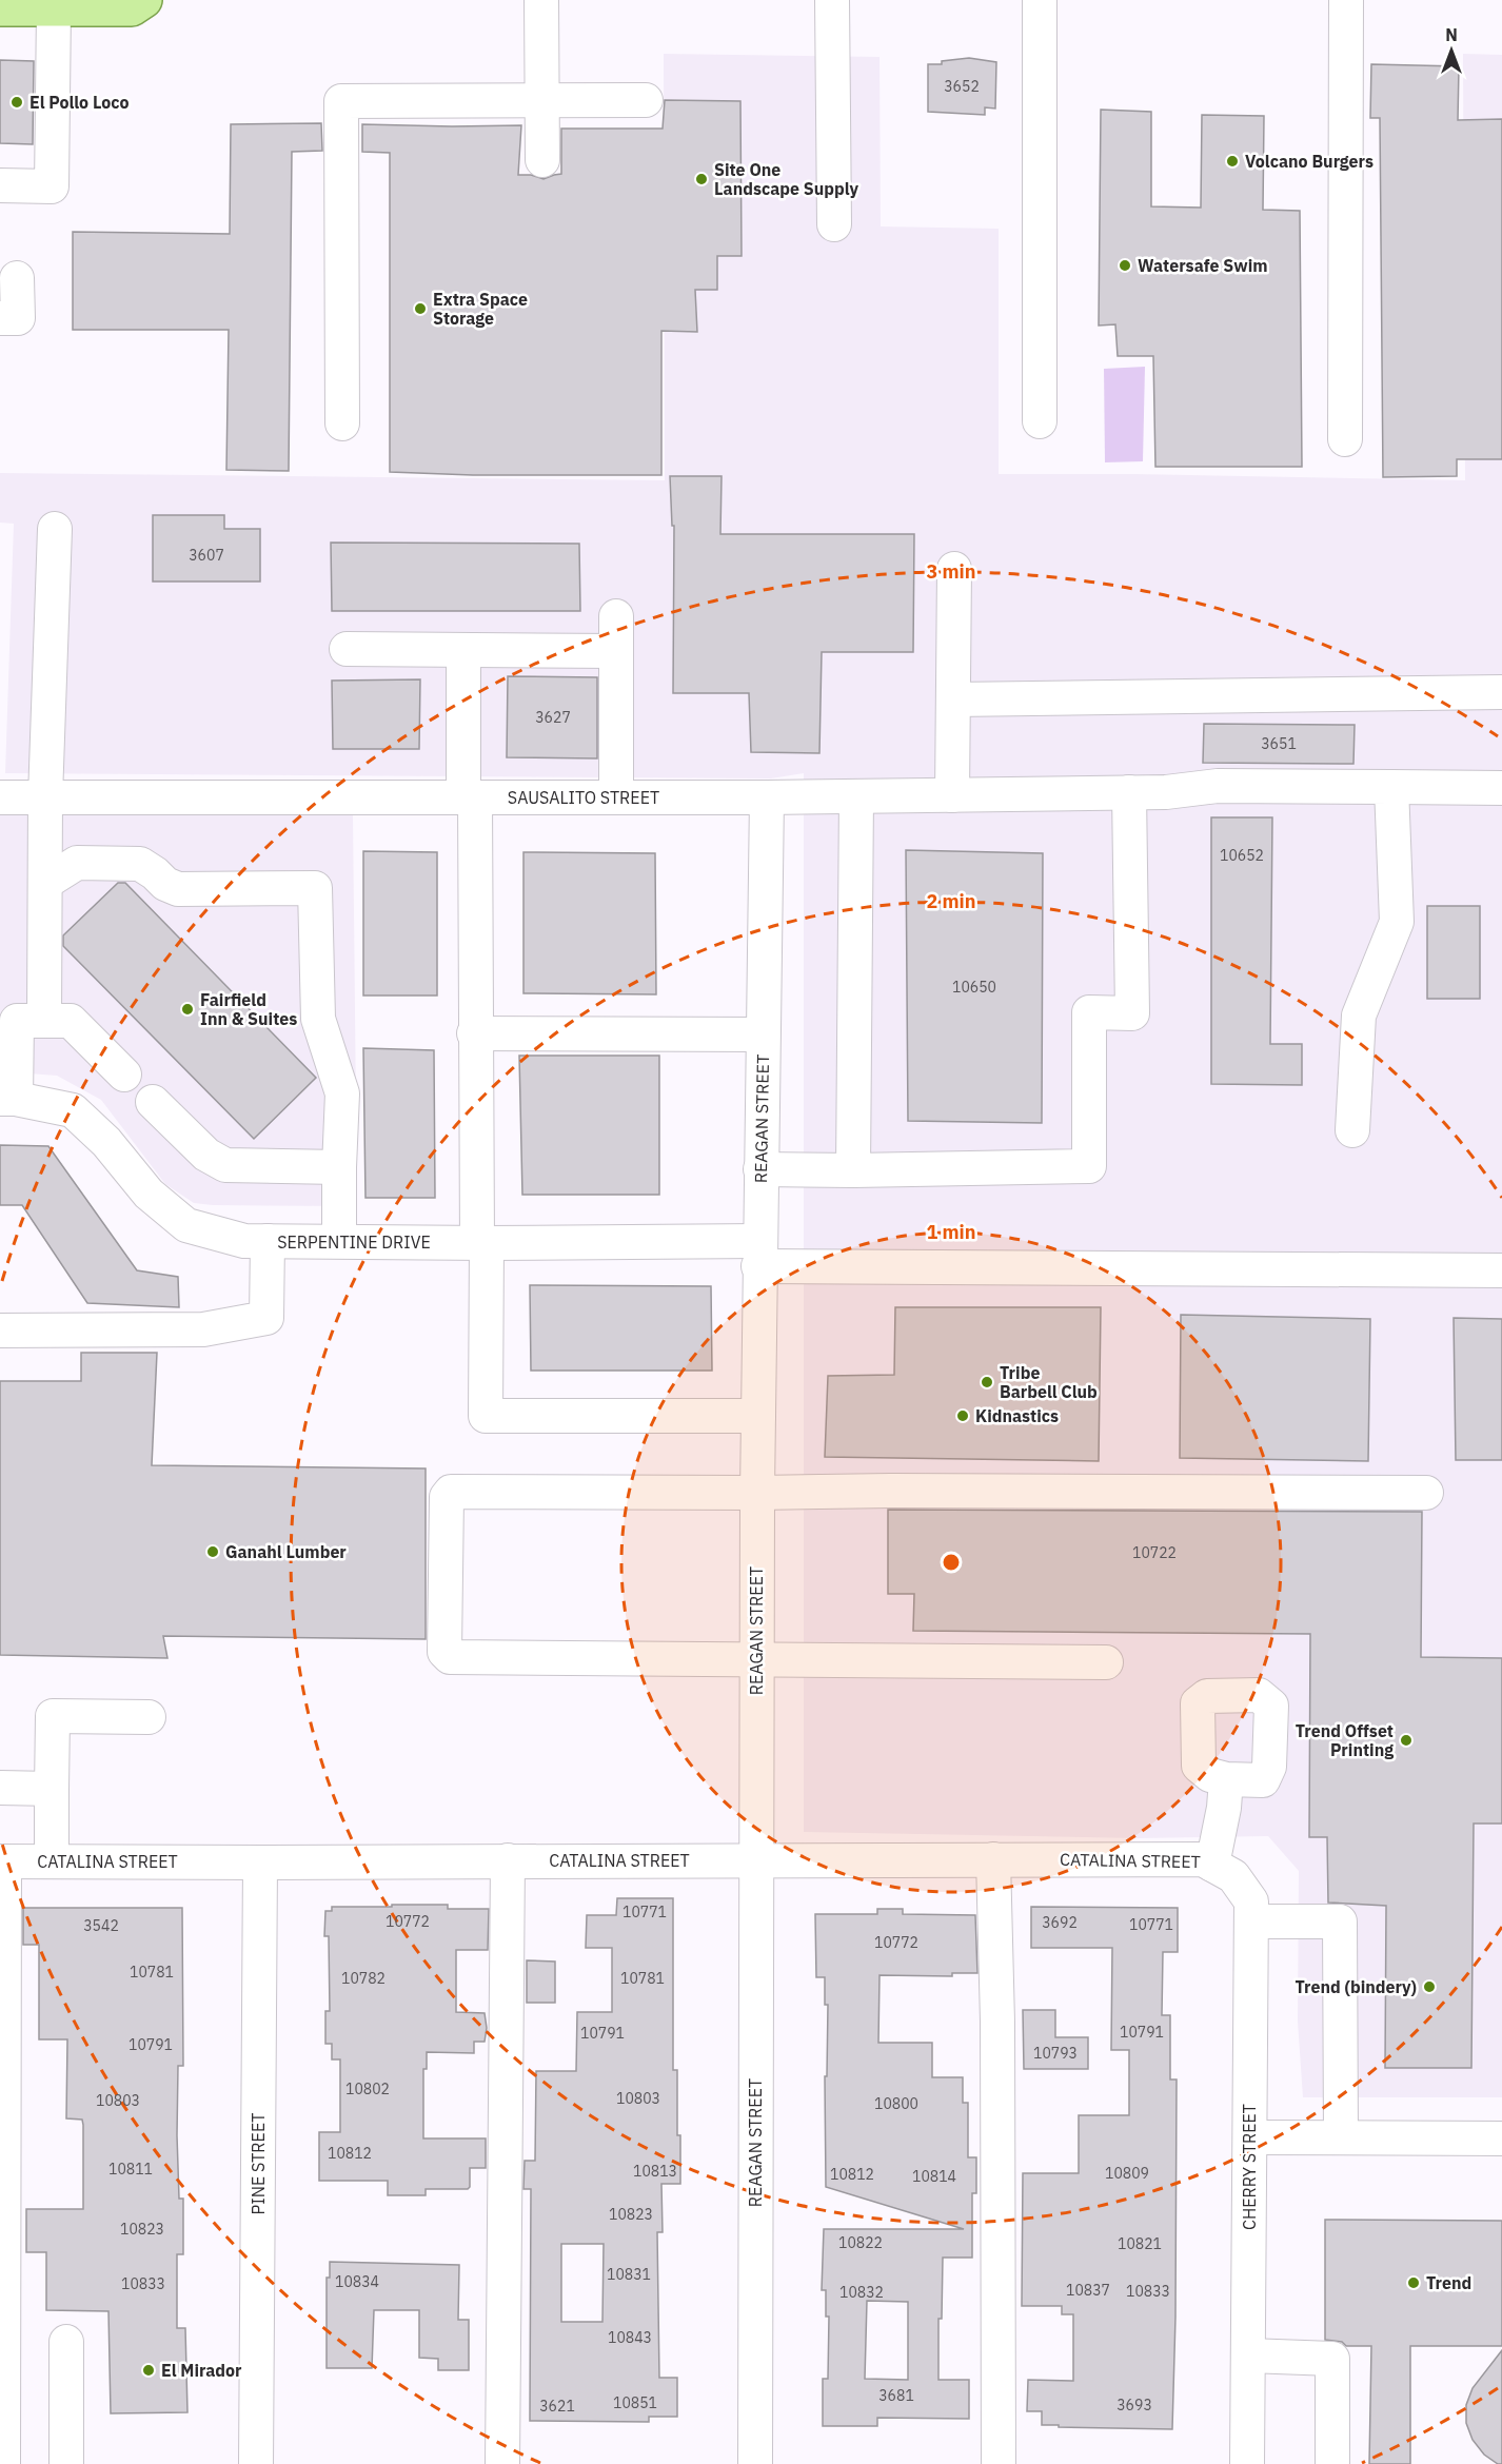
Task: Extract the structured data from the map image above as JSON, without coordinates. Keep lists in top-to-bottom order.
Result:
{
  "streets": {
    "street": [
      "SAUSALITO STREET",
      "REAGAN STREET",
      "SERPENTINE DRIVE",
      "CATALINA STREET",
      "PINE STREET",
      "CHERRY STREET"
    ]
  },
  "crossings": [
    ["SAUSALITO STREET", "REAGAN STREET"],
    ["REAGAN STREET", "SERPENTINE DRIVE"],
    ["REAGAN STREET", "CATALINA STREET"],
    ["CATALINA STREET", "PINE STREET"],
    ["CATALINA STREET", "CHERRY STREET"]
  ],
  "places": [
    "El Pollo Loco",
    "Volcano Burgers",
    "Site One Landscape Supply",
    "Watersafe Swim",
    "Extra Space Storage",
    "Fairfield Inn & Suites",
    "Tribe Barbell Club",
    "Kidnastics",
    "Ganahl Lumber",
    "Trend Offset Printing",
    "Trend (bindery)",
    "Trend",
    "El Mirador"
  ],
  "house_numbers": [
    "3652",
    "3607",
    "3627",
    "3651",
    "10652",
    "10650",
    "10722",
    "10771",
    "10772",
    "3692",
    "10771",
    "3542",
    "10772",
    "10781",
    "10782",
    "10781",
    "10791",
    "10791",
    "10791",
    "10793",
    "10802",
    "10803",
    "10803",
    "10800",
    "10812",
    "10811",
    "10813",
    "10809",
    "10812",
    "10814",
    "10823",
    "10823",
    "10822",
    "10821",
    "10831",
    "10834",
    "10833",
    "10837",
    "10833",
    "10832",
    "10843",
    "3681",
    "10851",
    "3693",
    "3621"
  ],
  "north": "top",
  "rings": ["3 min", "2 min", "1 min"]
}
